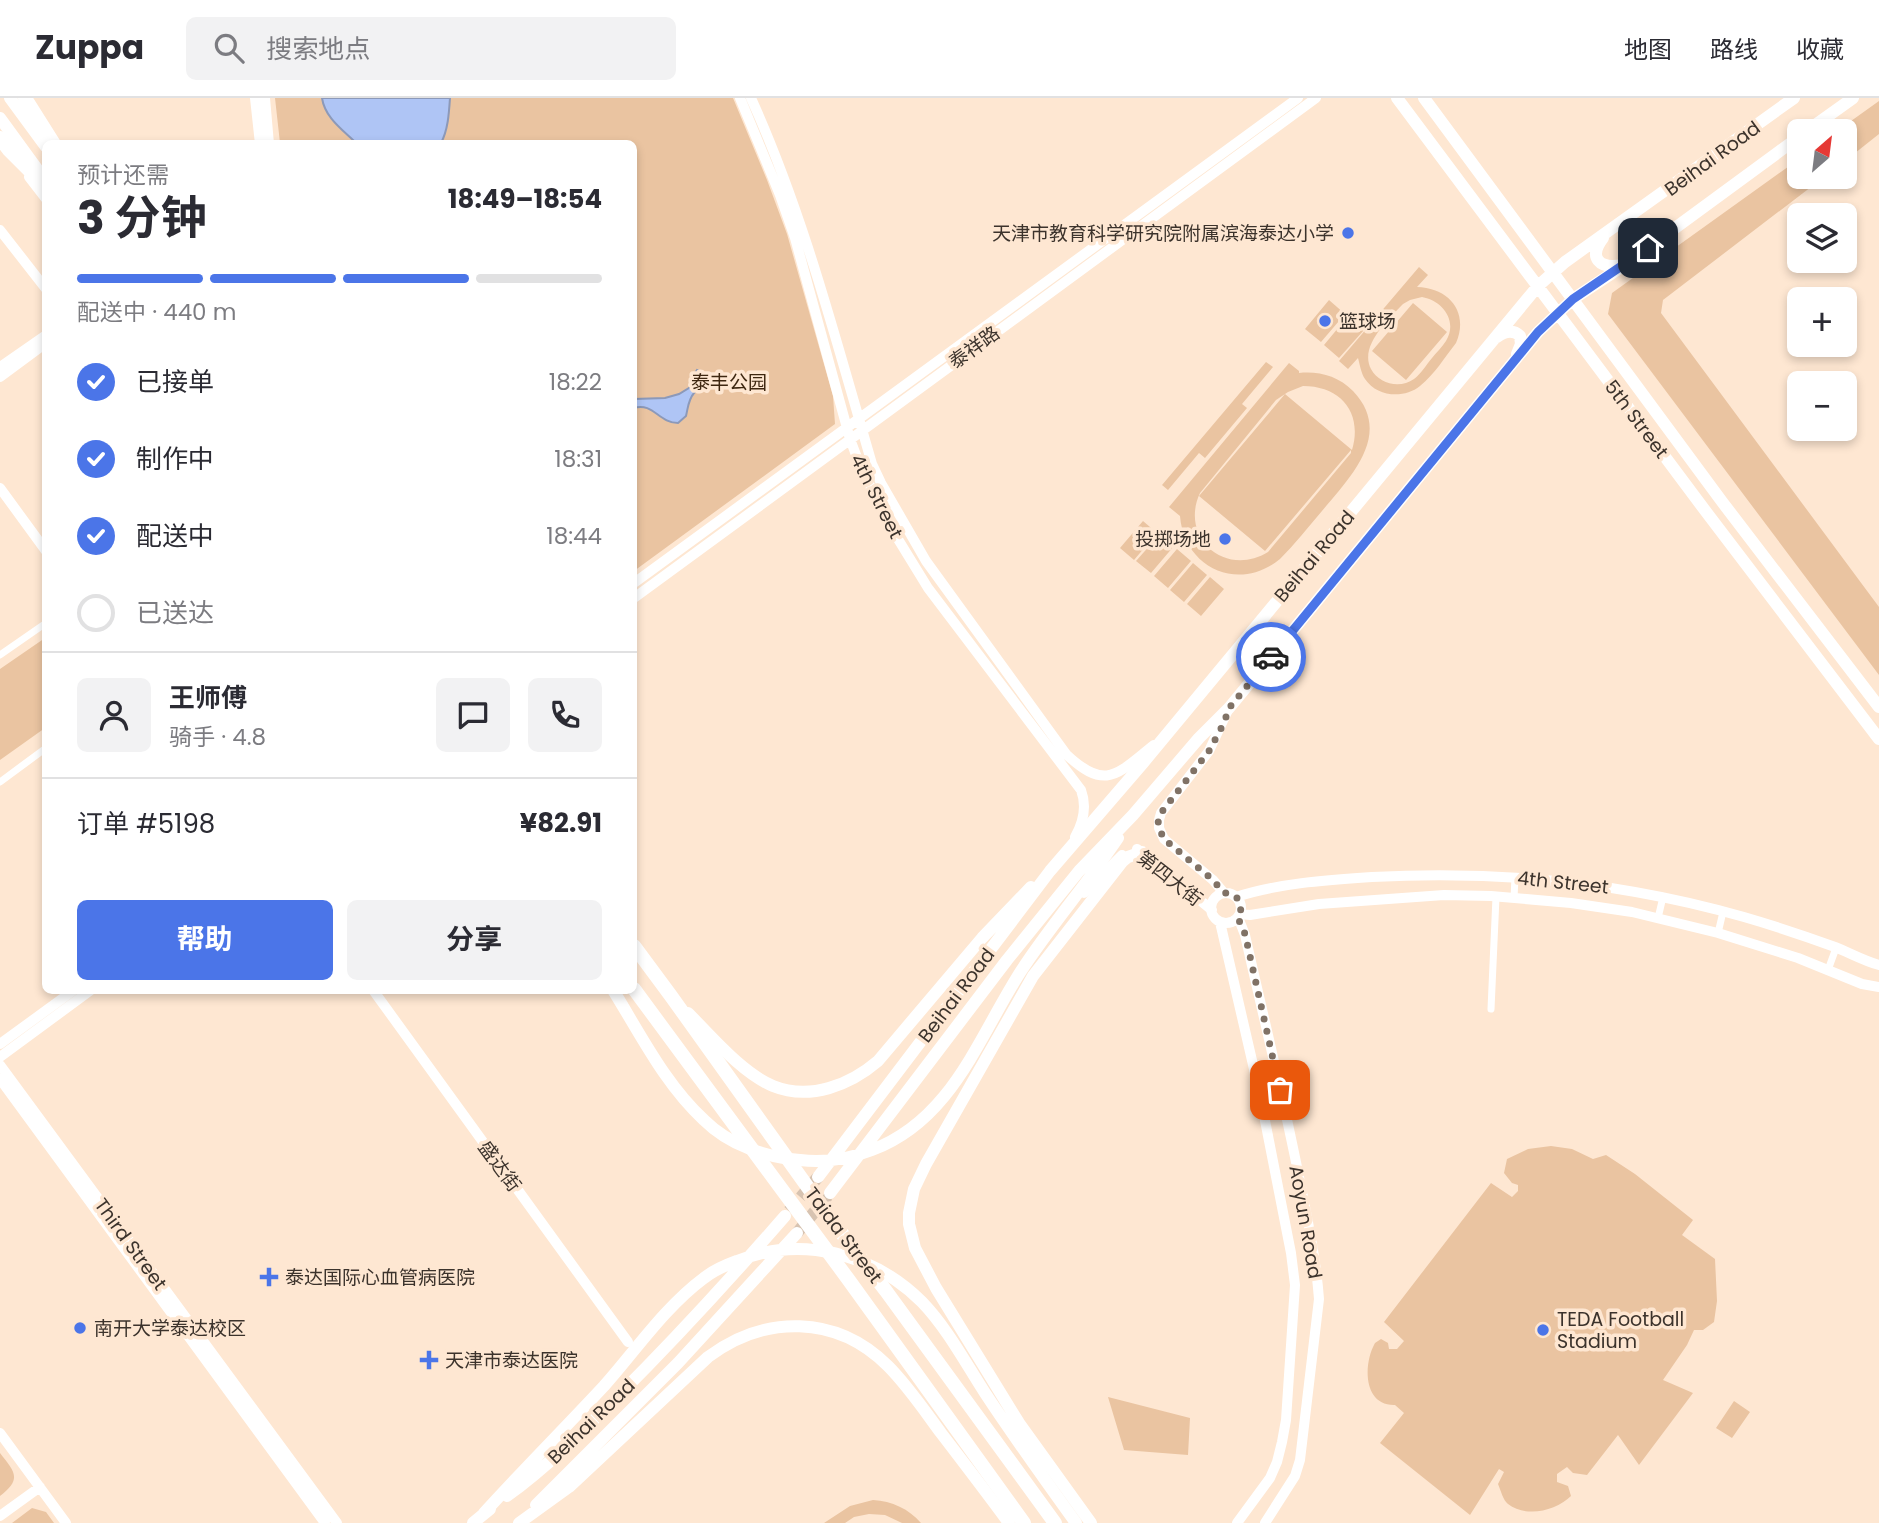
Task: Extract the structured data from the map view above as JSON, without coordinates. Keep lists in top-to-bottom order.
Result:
{
  "streets": {
    "highway": ["Taida Street"],
    "main road": ["Beihai Road", "5th Street"],
    "street": [
      "泰祥路",
      "4th Street",
      "第四大街",
      "盛达街",
      "Aoyun Road",
      "Third Street"
    ]
  },
  "crossings": [
    ["Beihai Road", "5th Street"],
    ["Beihai Road", "4th Street"],
    ["Beihai Road", "第四大街"],
    ["泰祥路", "4th Street"],
    ["4th Street", "第四大街"],
    ["4th Street", "Aoyun Road"],
    ["第四大街", "Aoyun Road"]
  ],
  "parks": ["泰丰公园"],
  "places": {
    "other": [
      "天津市教育科学研究院附属滨海泰达小学",
      "篮球场",
      "投掷场地",
      "南开大学泰达校区",
      "TEDA Football Stadium"
    ],
    "health": ["泰达国际心血管病医院", "天津市泰达医院"]
  },
  "north": "top right",
  "page": {
    "header": "Zuppa",
    "search": "搜索地点",
    "nav": ["地图", "路线", "收藏"],
    "map_buttons": ["+", "−"],
    "heading": ["3 分钟", "预计还需", "18:49–18:54"],
    "panel": [
      "王师傅",
      "骑手 · 4.8",
      "订单 #5198",
      "¥82.91"
    ],
    "bar": "配送中 · 440 m",
    "list": [
      ["已接单", "18:22"],
      ["制作中", "18:31"],
      ["配送中", "18:44"],
      "已送达"
    ],
    "buttons": ["帮助", "分享"]
  }
}
